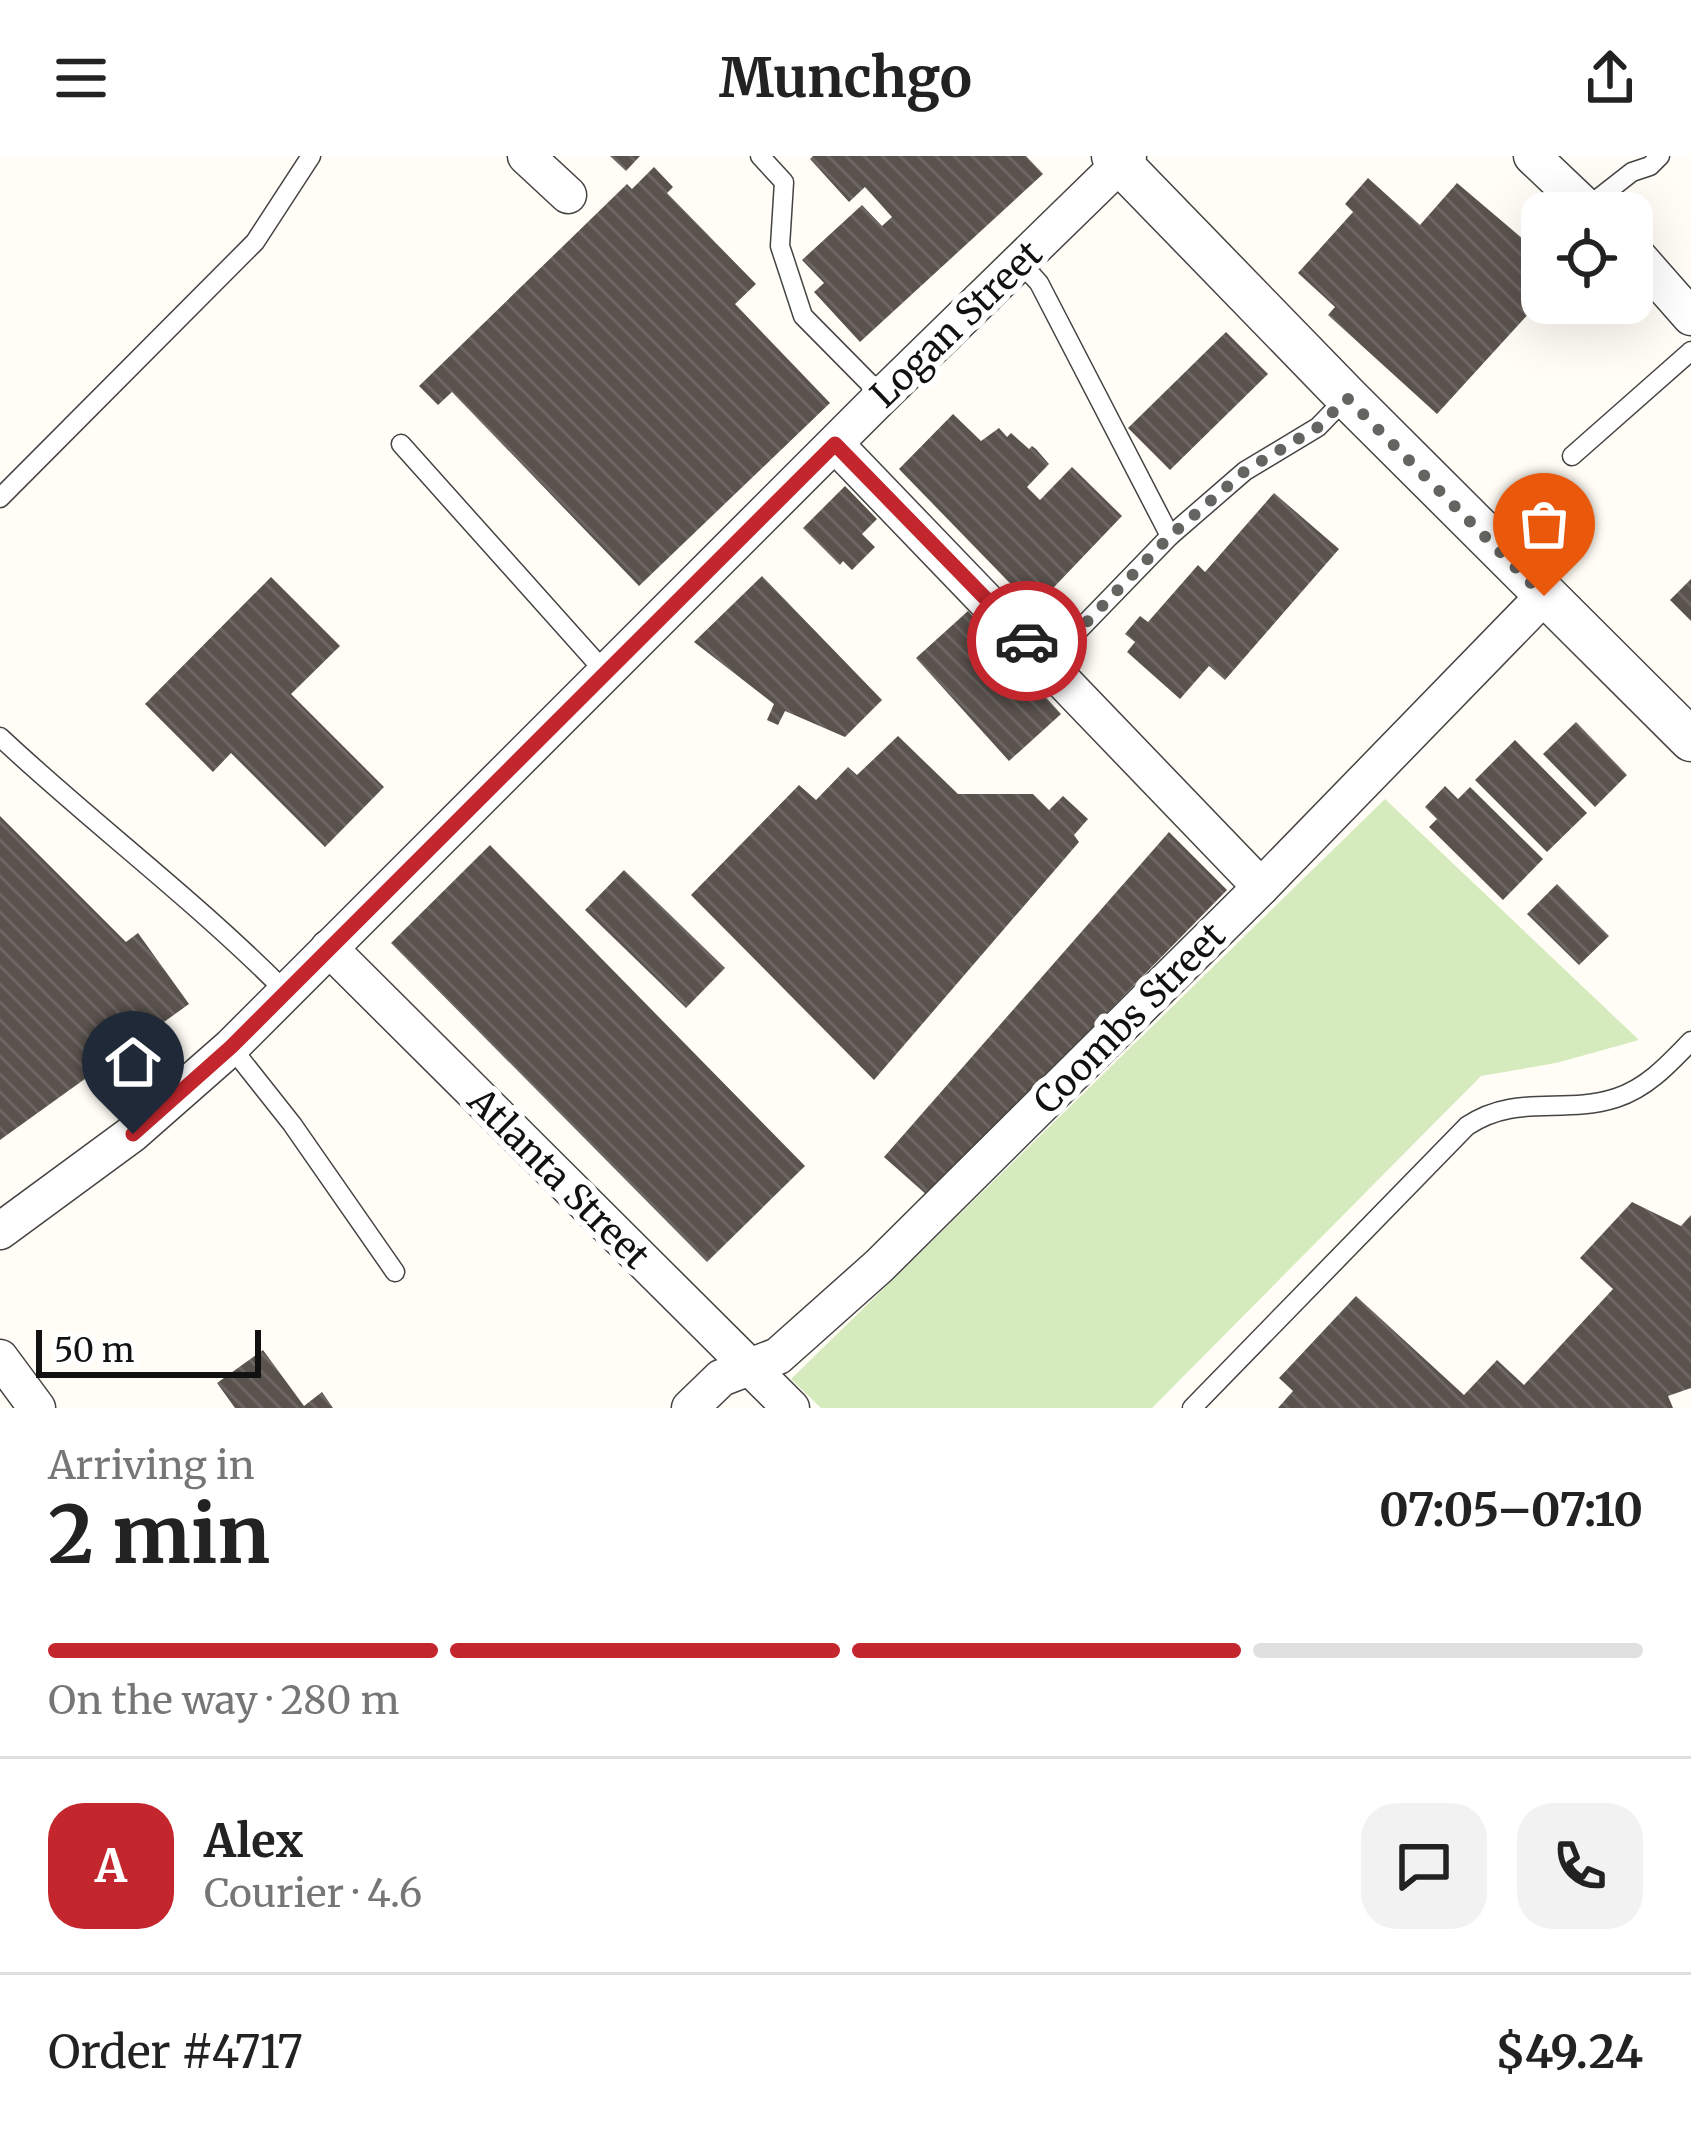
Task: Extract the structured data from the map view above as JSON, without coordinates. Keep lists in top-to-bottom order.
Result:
{
  "streets": {
    "street": ["Logan Street", "Coombs Street", "Atlanta Street"]
  },
  "crossings": [
    ["Logan Street", "Atlanta Street"],
    ["Coombs Street", "Atlanta Street"]
  ],
  "scale_bar": "50 m",
  "page": {
    "header": "Munchgo",
    "scale": "50 m",
    "heading": ["2 min", "Arriving in", "07:05–07:10"],
    "panel": [
      "Alex",
      "Courier · 4.6",
      "Order #4717",
      "$49.24"
    ],
    "bar": "On the way · 280 m",
    "round": "A"
  }
}
